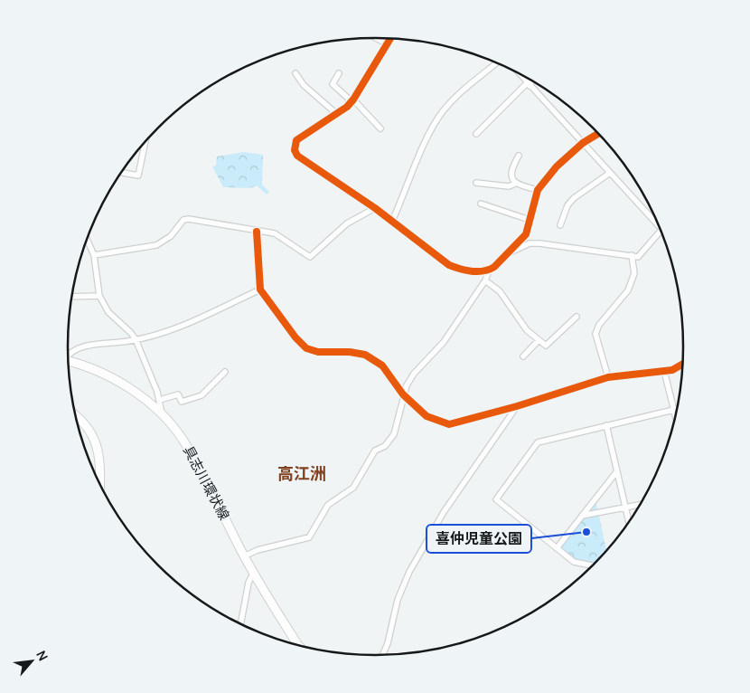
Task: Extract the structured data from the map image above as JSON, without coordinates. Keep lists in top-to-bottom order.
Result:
{
  "streets": {
    "main road": ["具志川環状線"]
  },
  "districts": ["高江洲"],
  "places": ["喜仲児童公園"],
  "north": "top right"
}
